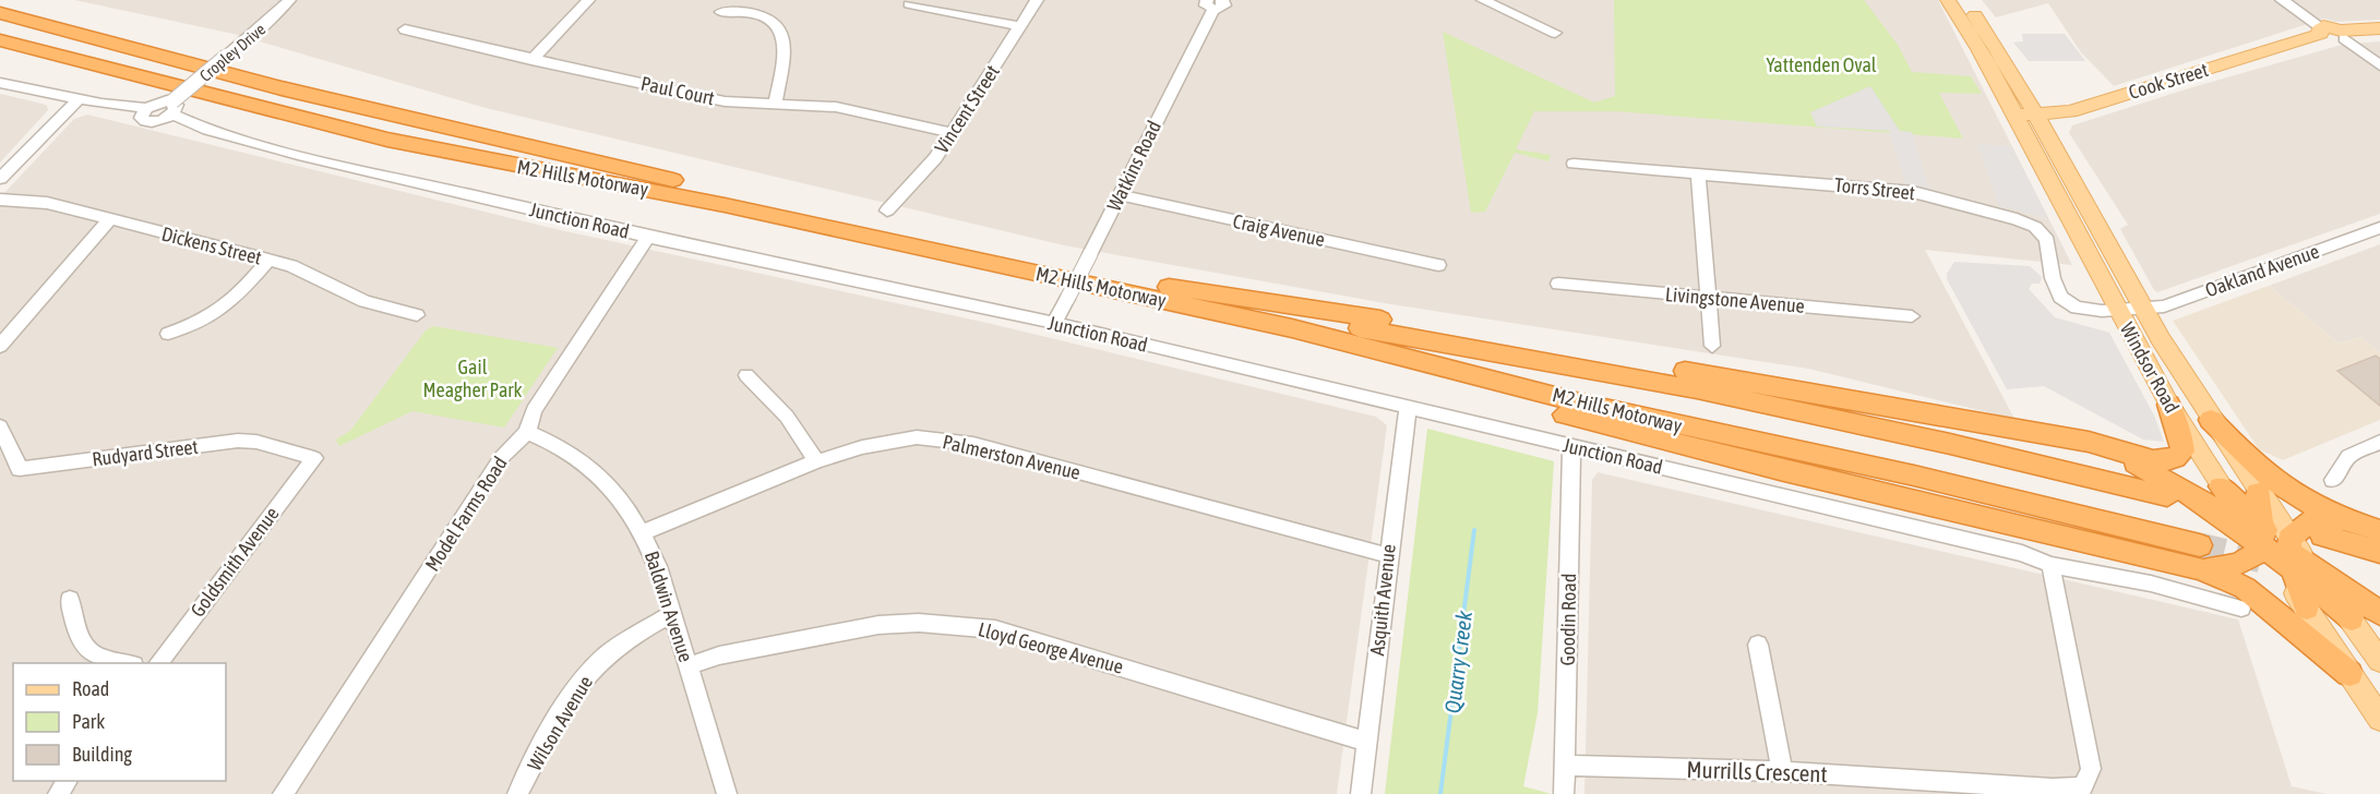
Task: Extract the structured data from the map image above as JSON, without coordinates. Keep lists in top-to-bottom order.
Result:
{
  "streets": {
    "highway": ["M2 Hills Motorway"],
    "main road": ["Cook Street", "Windsor Road"],
    "street": [
      "Cropley Drive",
      "Paul Court",
      "Vincent Street",
      "Watkins Road",
      "Torrs Street",
      "Junction Road",
      "Craig Avenue",
      "Dickens Street",
      "Oakland Avenue",
      "Livingstone Avenue",
      "Rudyard Street",
      "Palmerston Avenue",
      "Model Farms Road",
      "Goldsmith Avenue",
      "Asquith Avenue",
      "Baldwin Avenue",
      "Goodin Road",
      "Lloyd George Avenue",
      "Wilson Avenue",
      "Murrills Crescent"
    ]
  },
  "crossings": [
    ["Cropley Drive", "Junction Road"],
    ["Cook Street", "Windsor Road"],
    ["Paul Court", "Vincent Street"],
    ["Watkins Road", "Junction Road"],
    ["Watkins Road", "Craig Avenue"],
    ["Torrs Street", "Oakland Avenue"],
    ["Torrs Street", "Windsor Road"],
    ["Junction Road", "Model Farms Road"],
    ["Junction Road", "Asquith Avenue"],
    ["Junction Road", "Goodin Road"],
    ["Junction Road", "Murrills Crescent"],
    ["Oakland Avenue", "Windsor Road"],
    ["Rudyard Street", "Goldsmith Avenue"],
    ["Palmerston Avenue", "Asquith Avenue"],
    ["Palmerston Avenue", "Baldwin Avenue"],
    ["Model Farms Road", "Baldwin Avenue"],
    ["Asquith Avenue", "Lloyd George Avenue"],
    ["Baldwin Avenue", "Lloyd George Avenue"],
    ["Baldwin Avenue", "Wilson Avenue"],
    ["Goodin Road", "Murrills Crescent"]
  ],
  "water": ["Quarry Creek"],
  "parks": ["Yattenden Oval", "Gail Meagher Park"],
  "legend": ["Road", "Park", "Building"]
}
